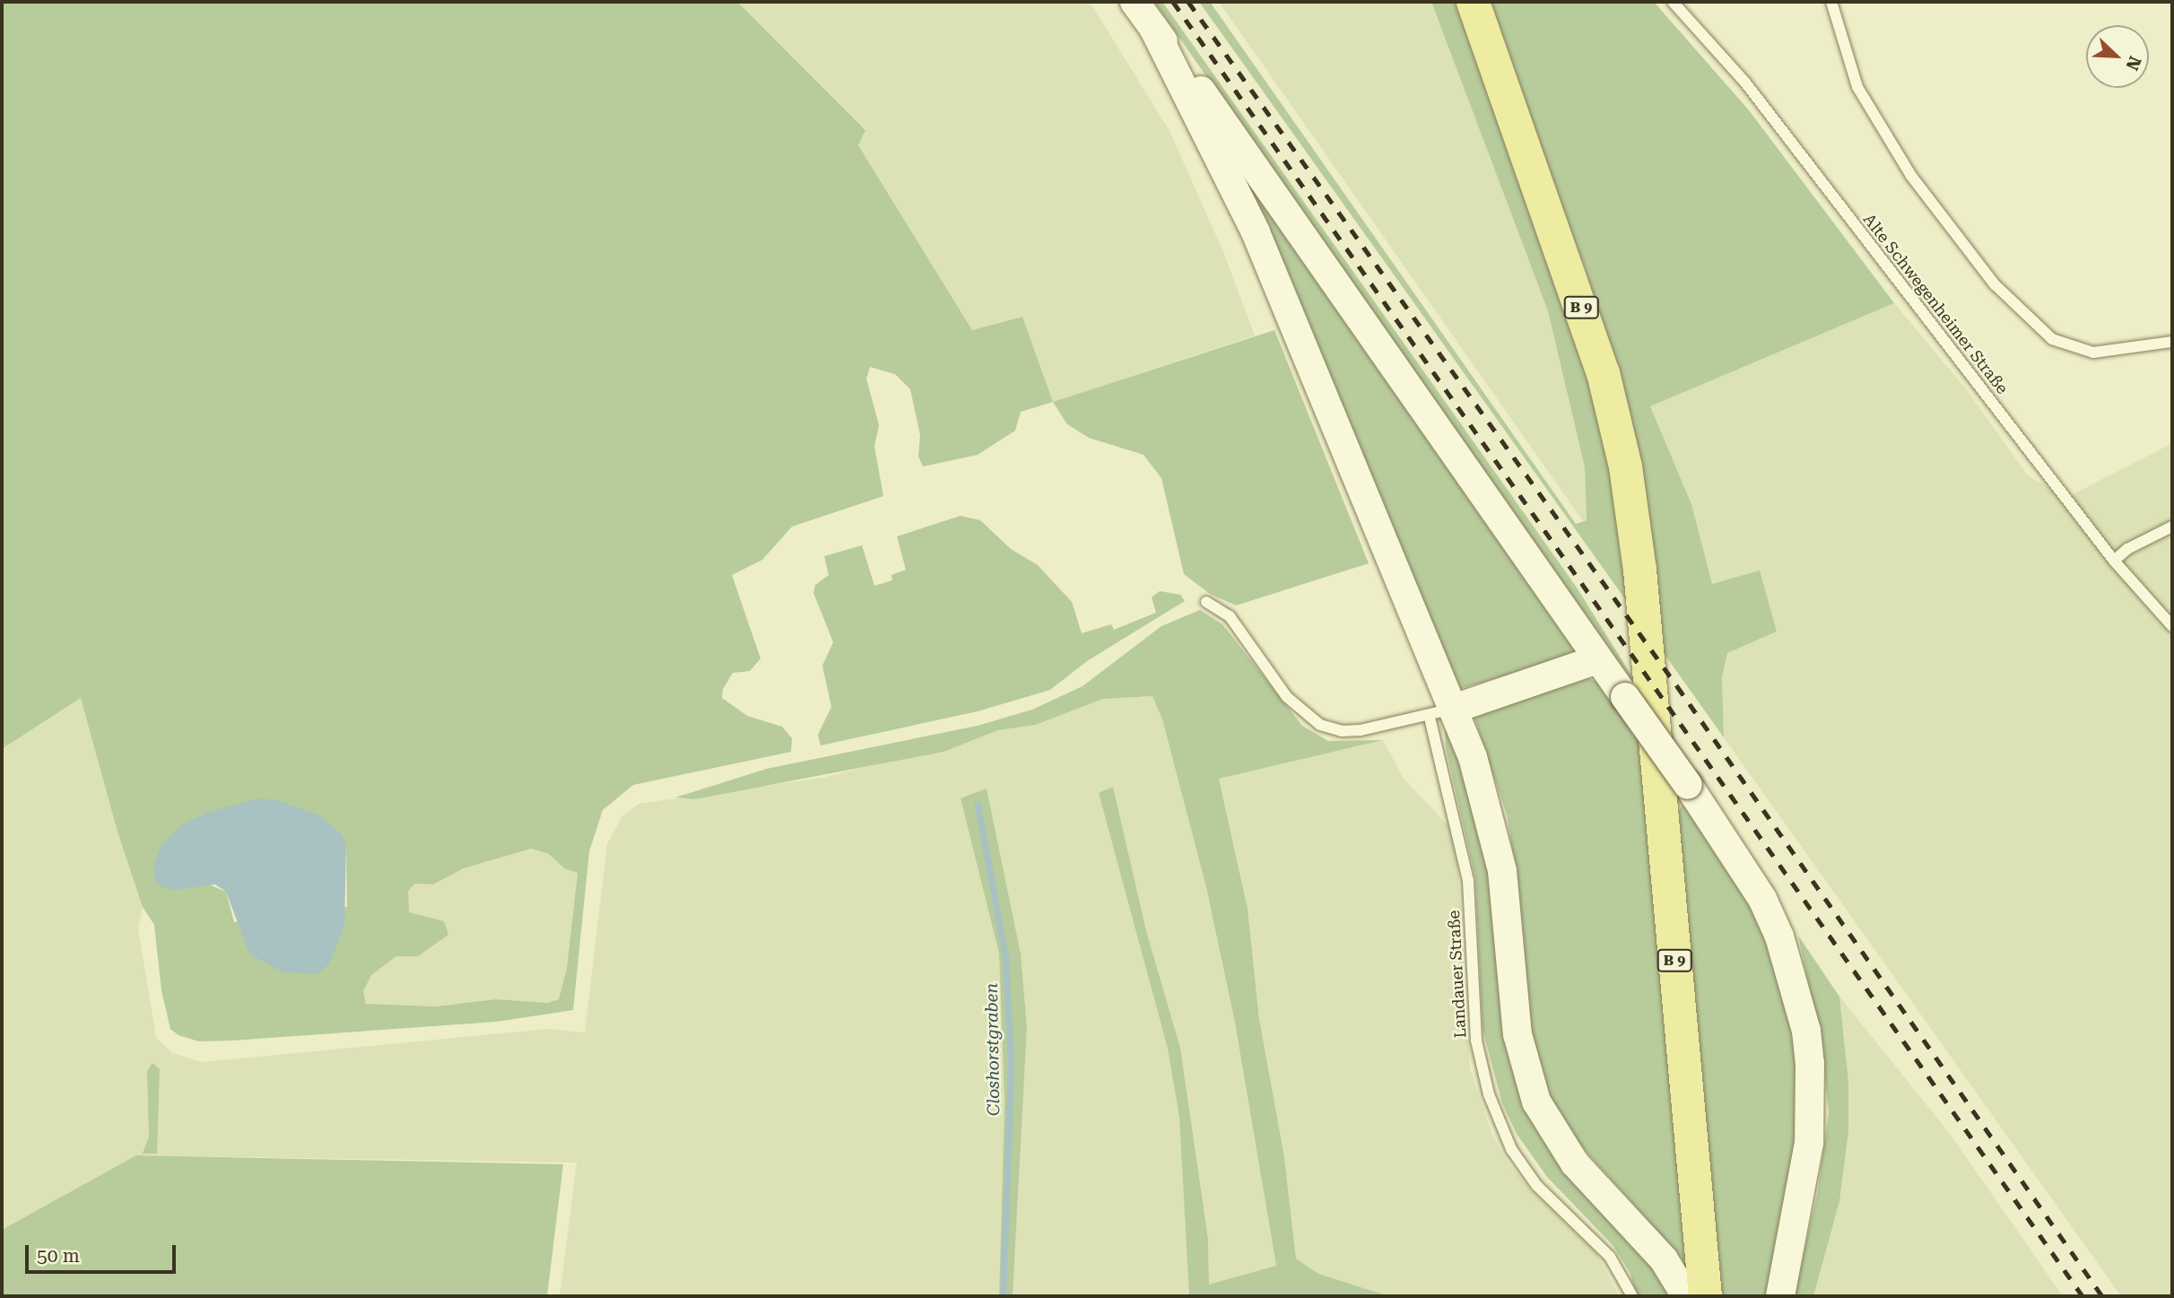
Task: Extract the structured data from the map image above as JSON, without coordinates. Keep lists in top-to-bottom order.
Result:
{
  "streets": {
    "main road": ["B 9"],
    "lane": ["Alte Schwegenheimer Straße", "Landauer Straße"]
  },
  "water": ["Closhorstgraben"],
  "scale_bar": "50 m",
  "north": "bottom right"
}
